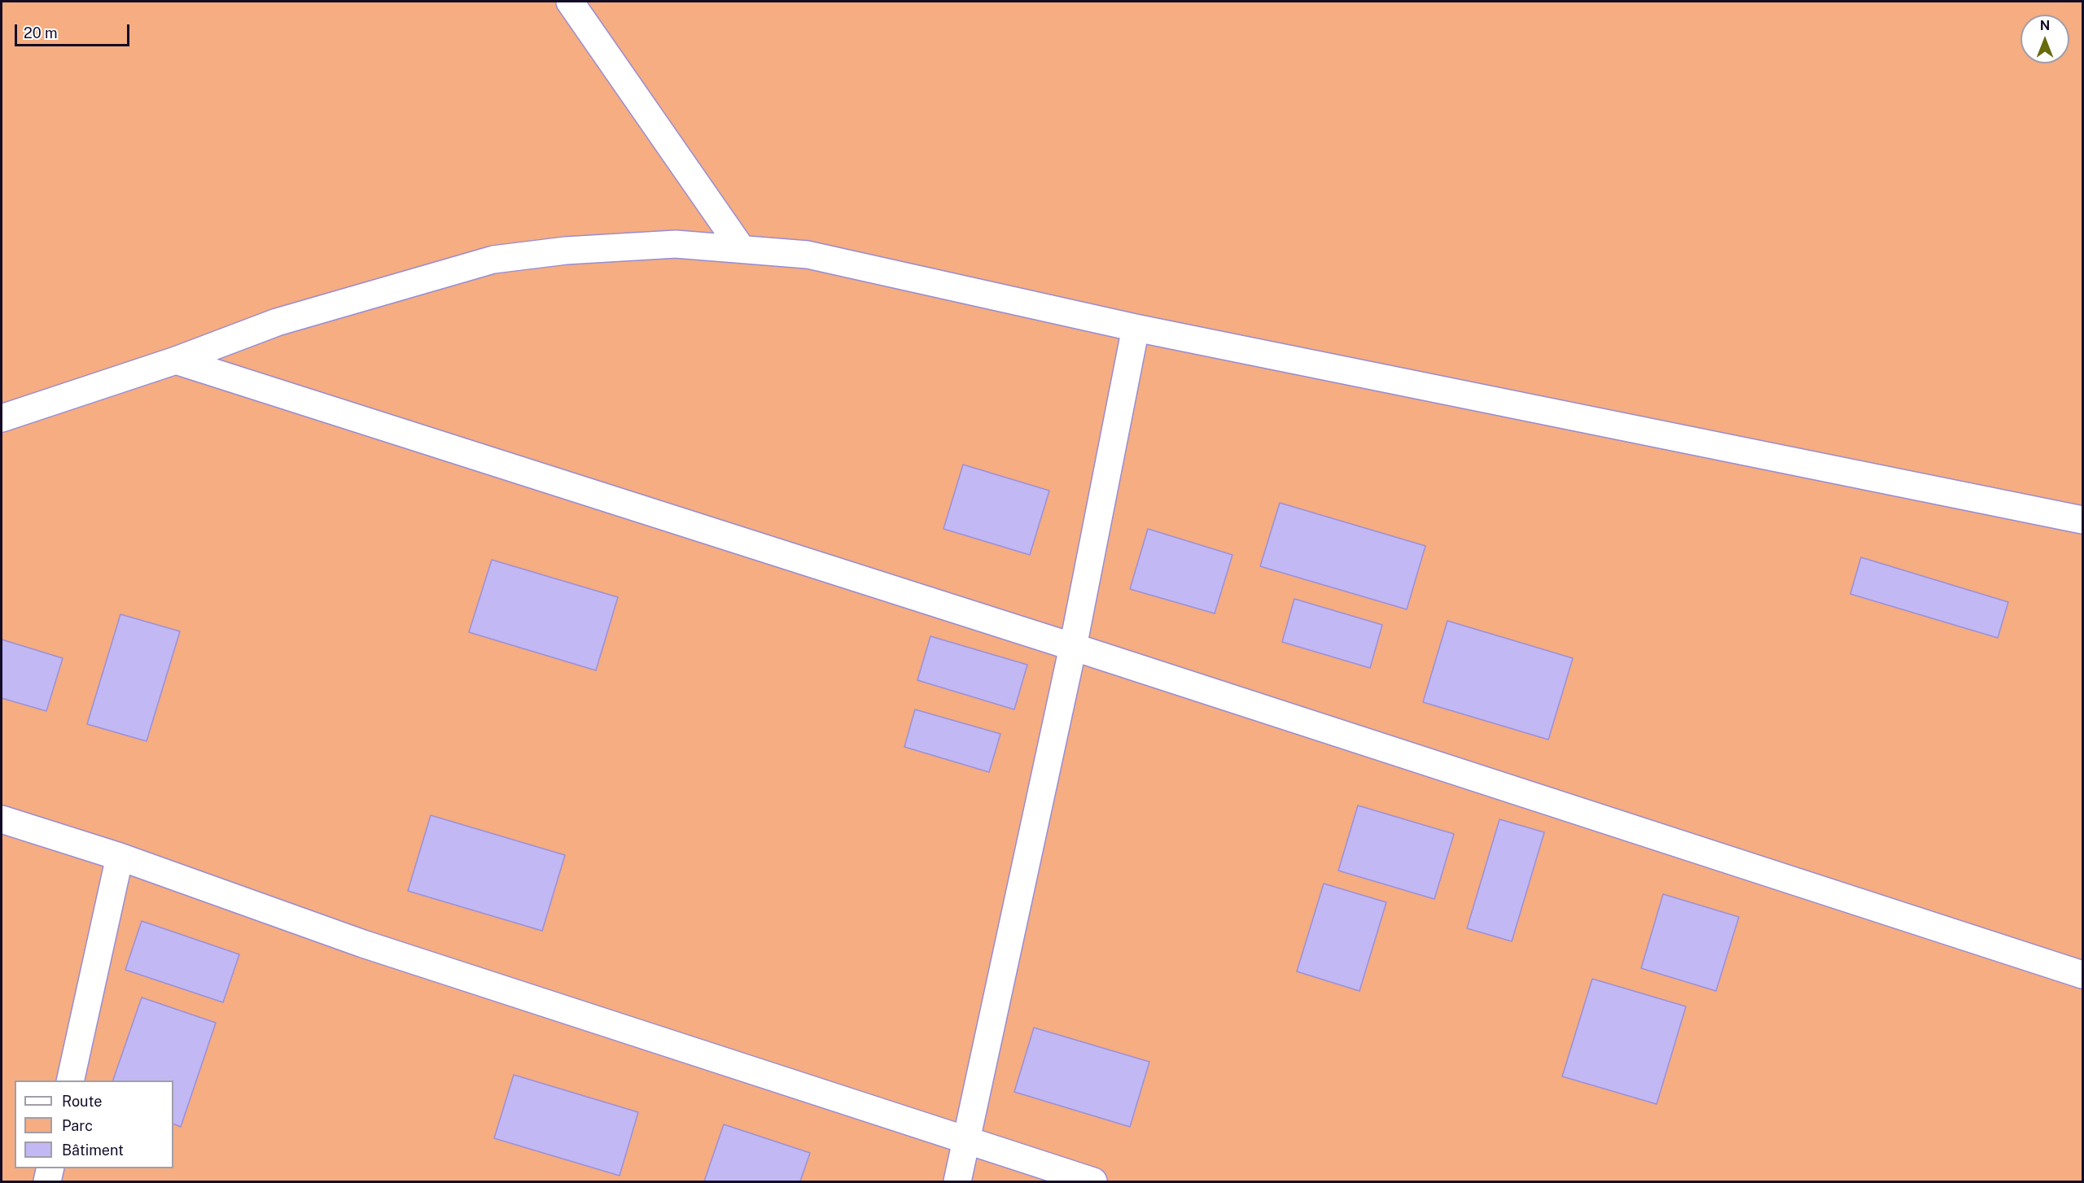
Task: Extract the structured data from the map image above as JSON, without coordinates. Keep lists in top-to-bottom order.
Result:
{
  "legend": ["Route", "Parc", "Bâtiment"],
  "scale_bar": "20 m",
  "north": "top"
}
